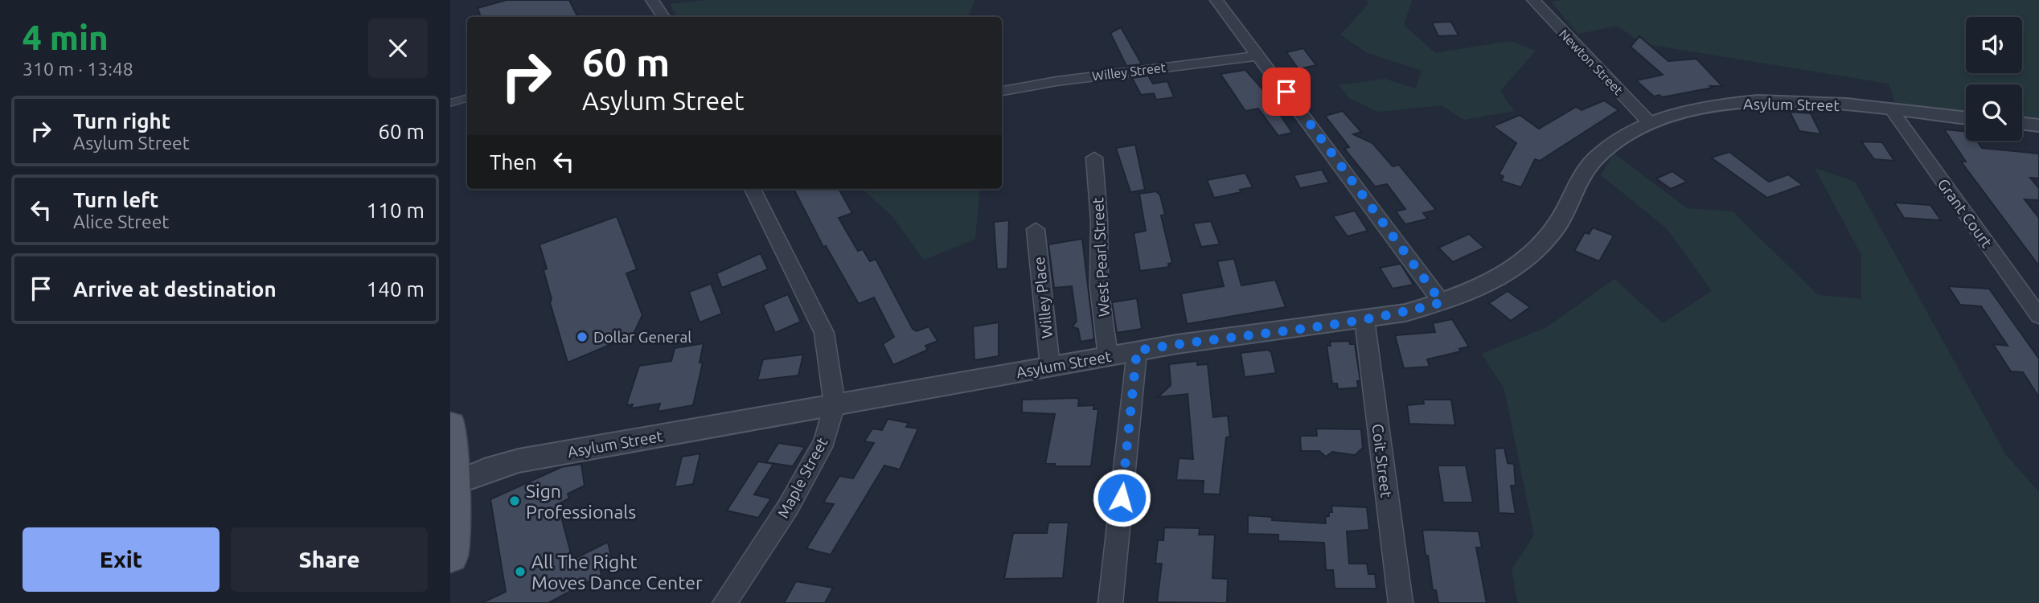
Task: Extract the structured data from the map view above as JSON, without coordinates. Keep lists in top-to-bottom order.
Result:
{
  "streets": {
    "street": [
      "Newton Street",
      "Willey Street",
      "Asylum Street",
      "Grant Court",
      "West Pearl Street",
      "Willey Place",
      "Coit Street",
      "Maple Street"
    ]
  },
  "crossings": [
    ["Newton Street", "Asylum Street"],
    ["Asylum Street", "Grant Court"],
    ["Asylum Street", "West Pearl Street"],
    ["Asylum Street", "Willey Place"],
    ["Asylum Street", "Coit Street"],
    ["Asylum Street", "Maple Street"]
  ],
  "places": ["Dollar General", "Sign Professionals", "All The Right Moves Dance Center"],
  "page": {
    "heading": ["4 min", "310 m · 13:48"],
    "turn": ["60 m", "Asylum Street"],
    "list": [
      {
        "name": "Turn right",
        "note": "Asylum Street",
        "value": "60 m"
      },
      {
        "name": "Turn left",
        "note": "Alice Street",
        "value": "110 m"
      },
      {
        "name": "Arrive at destination",
        "value": "140 m"
      }
    ],
    "then": "Then",
    "buttons": ["Exit", "Share"]
  }
}
